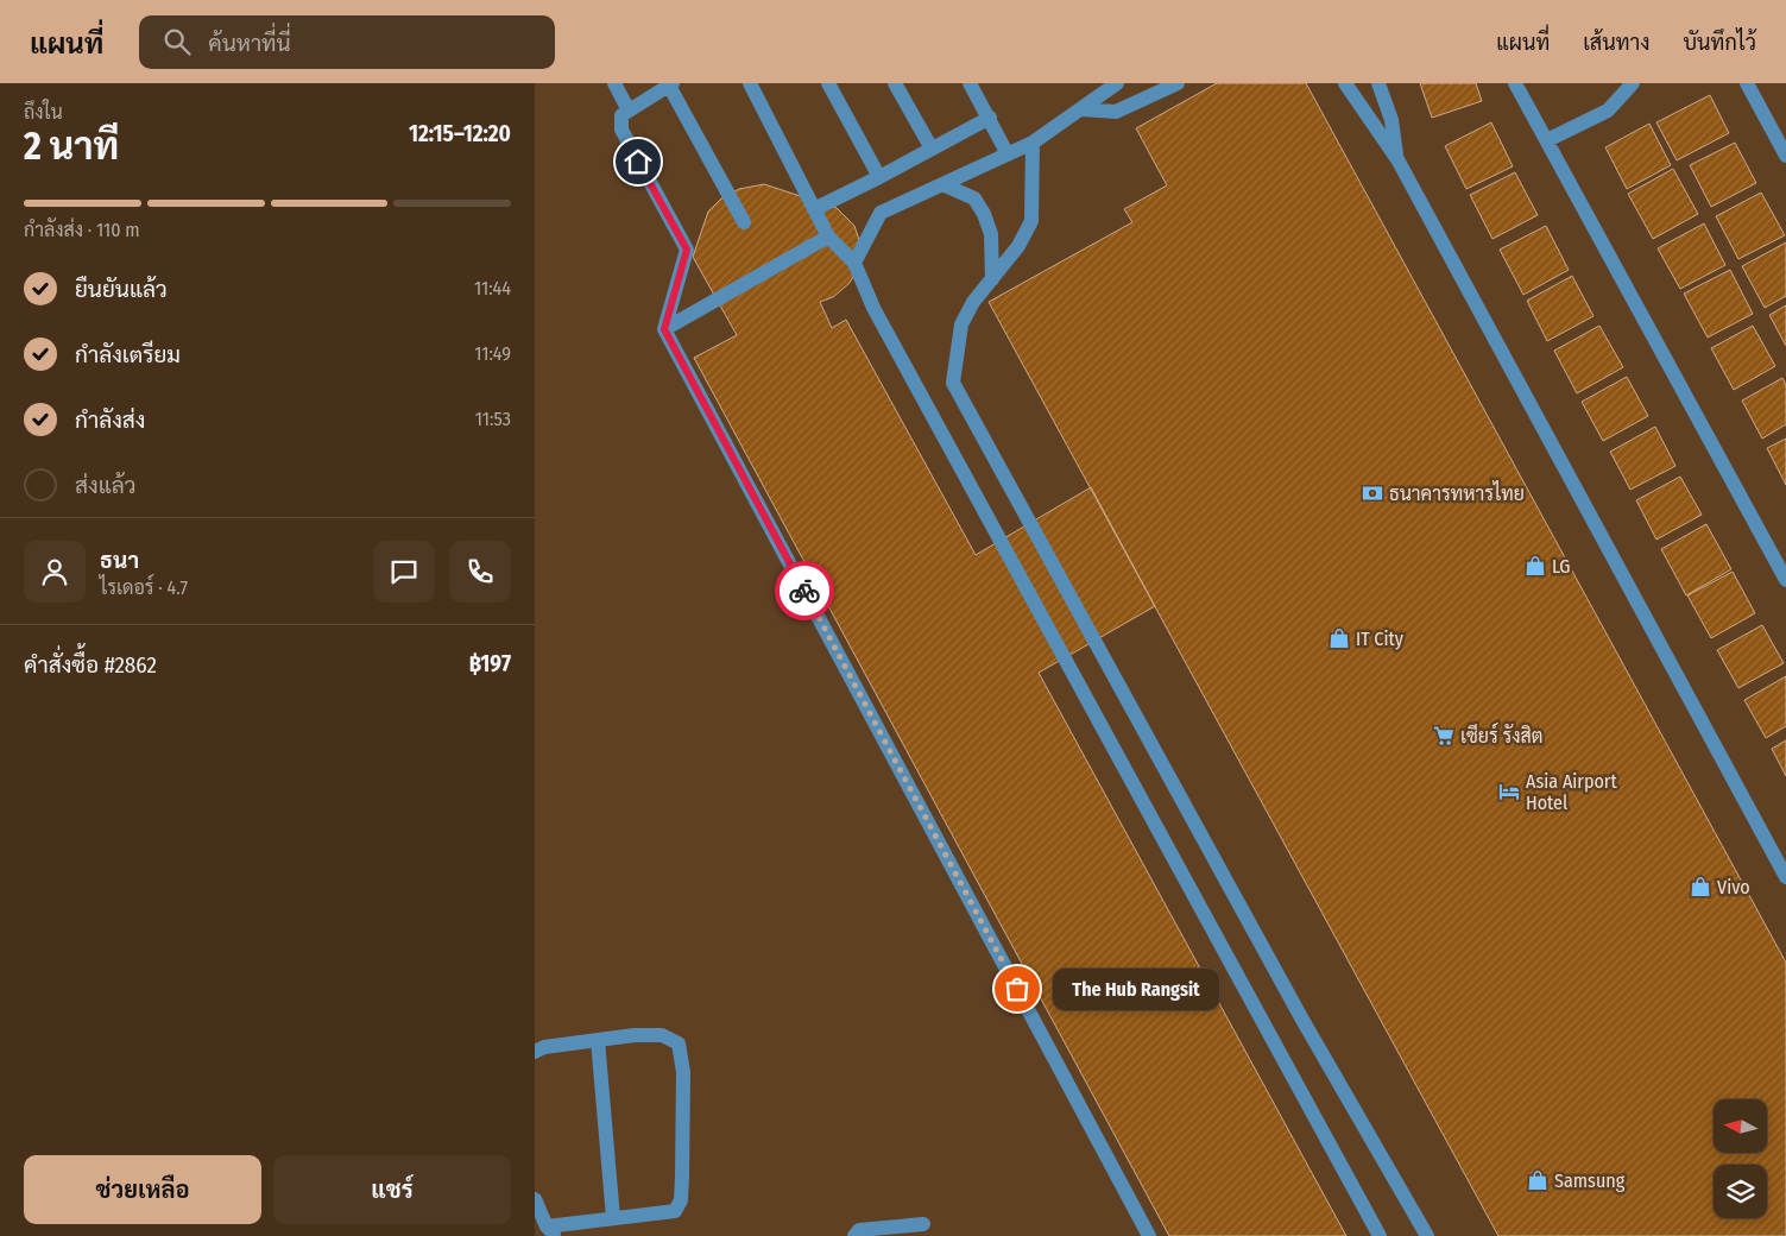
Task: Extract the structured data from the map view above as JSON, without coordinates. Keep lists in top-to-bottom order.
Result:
{
  "places": {
    "bank": ["ธนาคารทหารไทย"],
    "shop": [
      "LG",
      "IT City",
      "Vivo",
      "Samsung"
    ],
    "supermarket": ["เซียร์ รังสิต"],
    "hotel": ["Asia Airport Hotel"],
    "other": ["The Hub Rangsit"]
  },
  "north": "left",
  "page": {
    "header": "แผนที่",
    "search": "ค้นหาที่นี่",
    "nav": ["แผนที่", "เส้นทาง", "บันทึกไว้"],
    "heading": ["2 นาที", "ถึงใน", "12:15–12:20"],
    "panel": [
      "ธนา",
      "ไรเดอร์ · 4.7",
      "คำสั่งซื้อ #2862",
      "฿197"
    ],
    "bar": "กำลังส่ง · 110 m",
    "list": [
      ["ยืนยันแล้ว", "11:44"],
      ["กำลังเตรียม", "11:49"],
      ["กำลังส่ง", "11:53"],
      "ส่งแล้ว"
    ],
    "bubble": "The Hub Rangsit",
    "buttons": ["ช่วยเหลือ", "แชร์"]
  }
}
